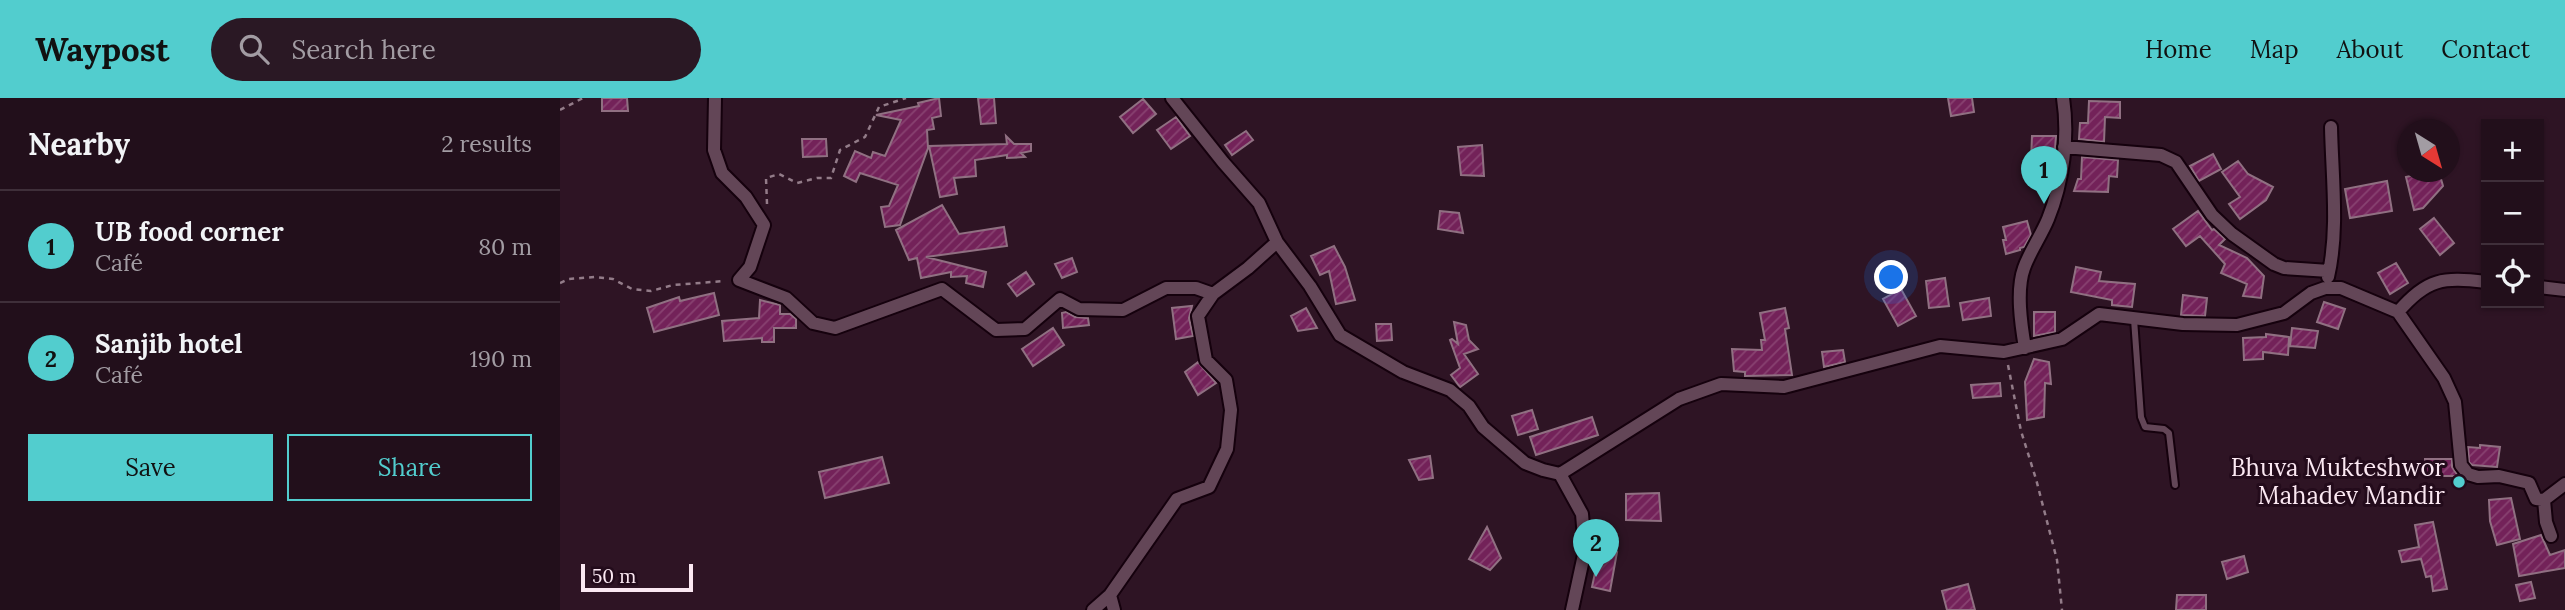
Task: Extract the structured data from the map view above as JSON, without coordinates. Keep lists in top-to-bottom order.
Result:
{
  "places": ["Bhuva Mukteshwor Mahadev Mandir"],
  "scale_bar": "50 m",
  "north": "bottom right",
  "page": {
    "header": "Waypost",
    "search": "Search here",
    "nav": [
      "Home",
      "Map",
      "About",
      "Contact"
    ],
    "heading": ["Nearby", "2 results"],
    "map_buttons": ["+", "−"],
    "pins": ["1", "2"],
    "list": [
      {
        "mark": "1",
        "name": "UB food corner",
        "note": "Café",
        "value": "80 m"
      },
      {
        "mark": "2",
        "name": "Sanjib hotel",
        "note": "Café",
        "value": "190 m"
      }
    ],
    "buttons": ["Save", "Share"],
    "scale": "50 m"
  }
}
